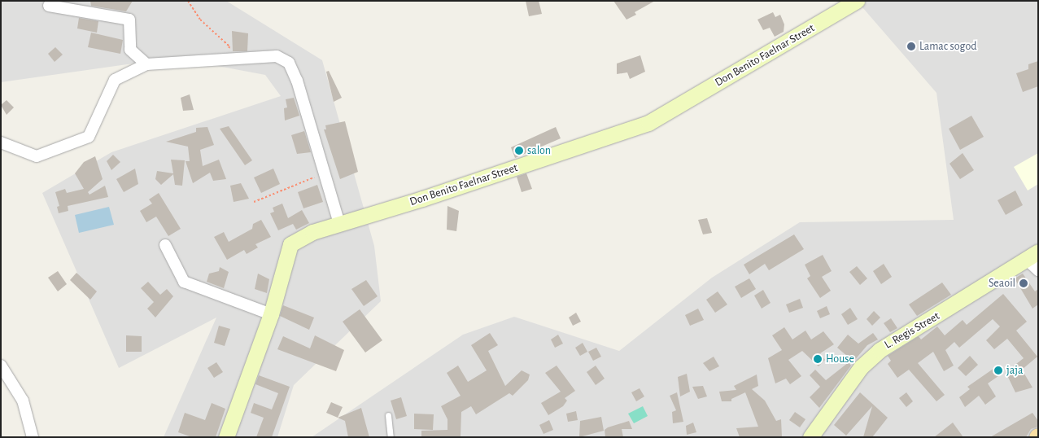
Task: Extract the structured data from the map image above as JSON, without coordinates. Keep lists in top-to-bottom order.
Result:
{
  "streets": {
    "street": ["Don Benito Faelnar Street", "L. Regis Street"]
  },
  "places": [
    "Lamac sogod",
    "salon",
    "Seaoil",
    "House",
    "jaja"
  ]
}
